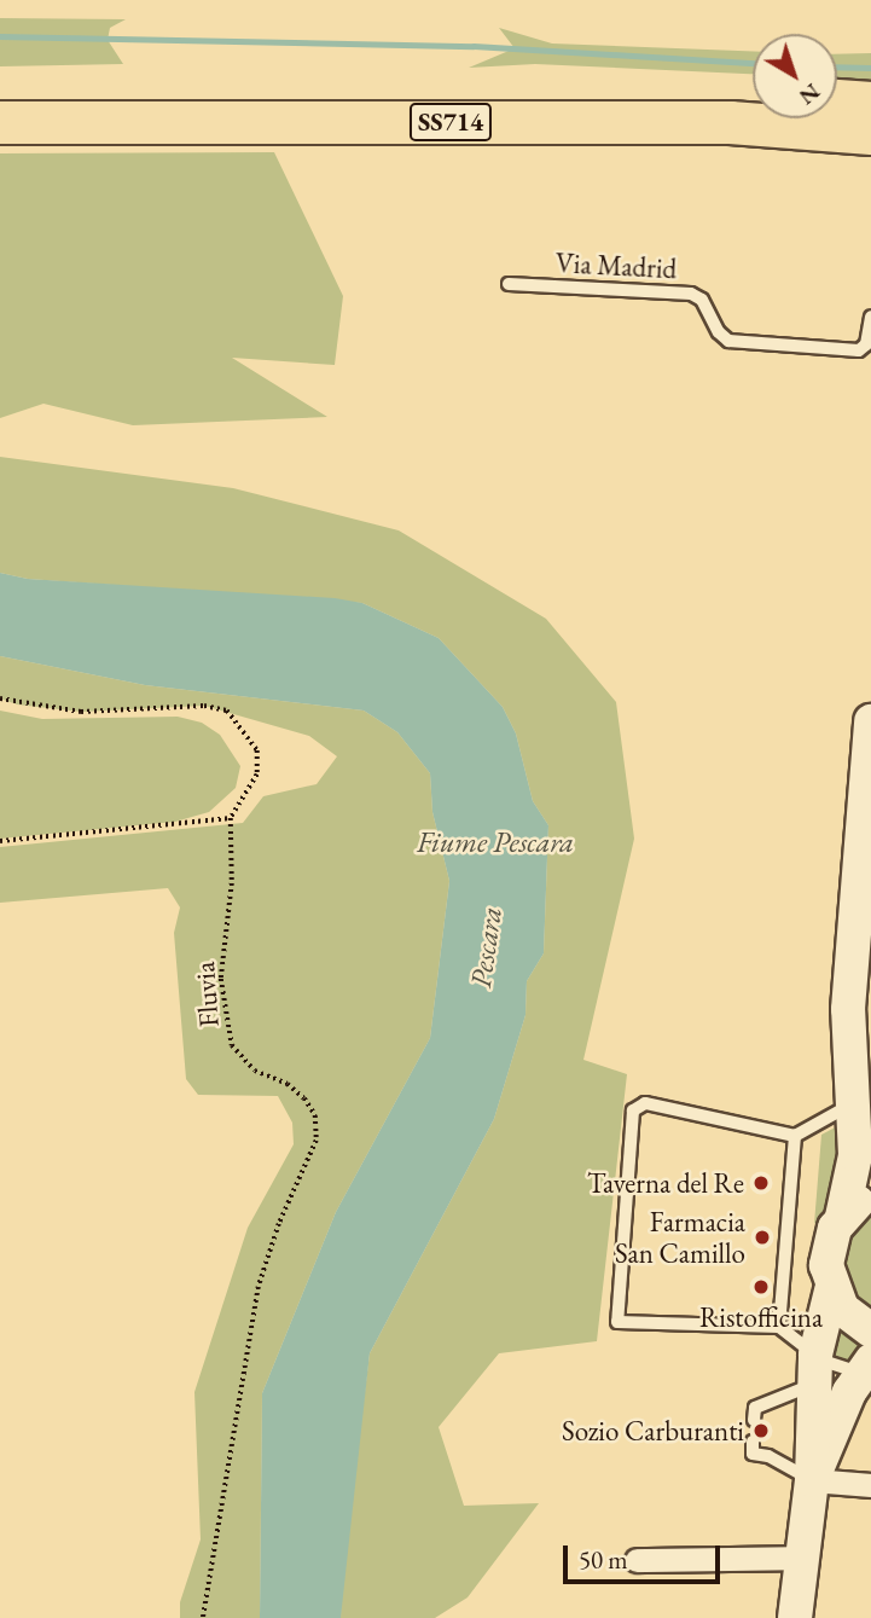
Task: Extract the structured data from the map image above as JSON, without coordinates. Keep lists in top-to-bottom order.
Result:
{
  "streets": {
    "highway": ["SS714"],
    "lane": ["Via Madrid"],
    "path": ["Fluvia"]
  },
  "water": ["Fiume Pescara", "Pescara"],
  "places": [
    "Taverna del Re",
    "Farmacia San Camillo",
    "Ristofficina",
    "Sozio Carburanti"
  ],
  "scale_bar": "50 m",
  "north": "bottom right"
}
